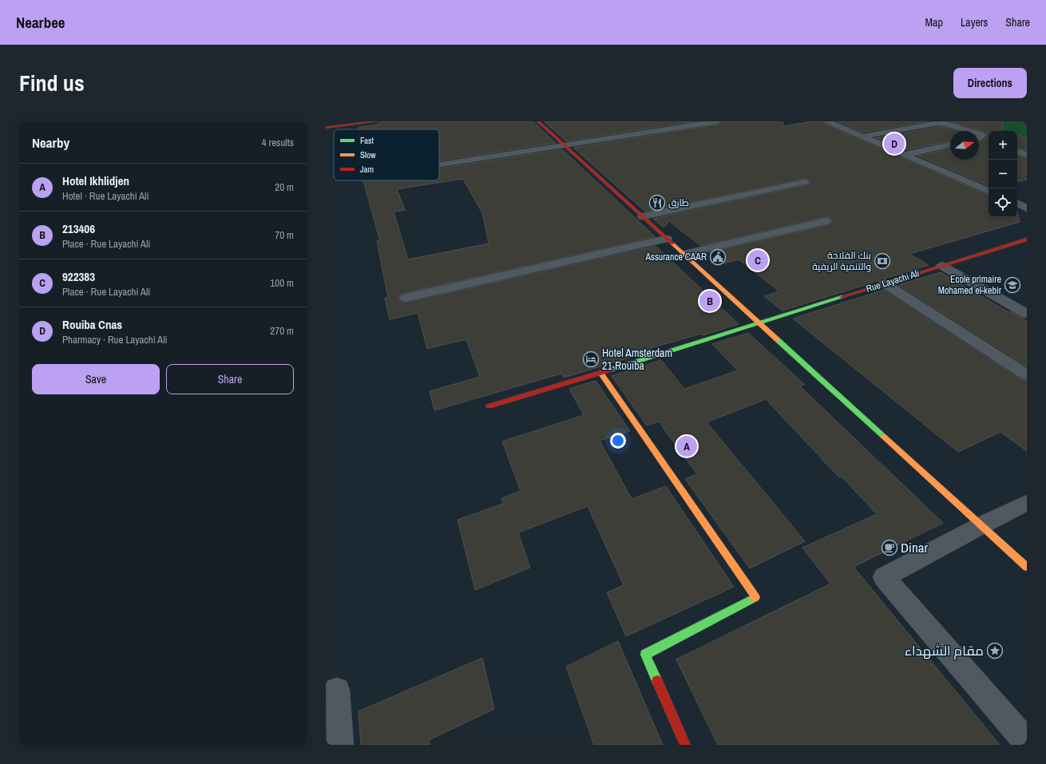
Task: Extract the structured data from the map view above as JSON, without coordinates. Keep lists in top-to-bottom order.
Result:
{
  "streets": {
    "main road": ["Rue Layachi Ali"]
  },
  "places": {
    "restaurant": ["طارق"],
    "public building": ["Assurance CAAR"],
    "bank": ["بنك الفلاحة والتنمية الريفية"],
    "school or university": ["Ecole primaire Mohamed el-kebir"],
    "hotel": ["Hotel Amsterdam 21 Rouïba"],
    "cafe": ["Dinar"],
    "place": ["مقام الشهداء"]
  },
  "legend": ["Fast", "Slow", "Jam"],
  "north": "right",
  "page": {
    "header": "Nearbee",
    "nav": ["Map", "Layers", "Share"],
    "title": "Find us",
    "buttons": [
      "Directions",
      ["Save", "Share"]
    ],
    "heading": ["Nearby", "4 results"],
    "map_buttons": ["+", "−"],
    "pins": [
      "D",
      "C",
      "B",
      "A"
    ],
    "list": [
      {
        "mark": "A",
        "name": "Hotel Ikhlidjen",
        "note": "Hotel · Rue Layachi Ali",
        "value": "20 m"
      },
      {
        "mark": "B",
        "name": "213406",
        "note": "Place · Rue Layachi Ali",
        "value": "70 m"
      },
      {
        "mark": "C",
        "name": "922383",
        "note": "Place · Rue Layachi Ali",
        "value": "100 m"
      },
      {
        "mark": "D",
        "name": "Rouiba Cnas",
        "note": "Pharmacy · Rue Layachi Ali",
        "value": "270 m"
      }
    ]
  }
}
